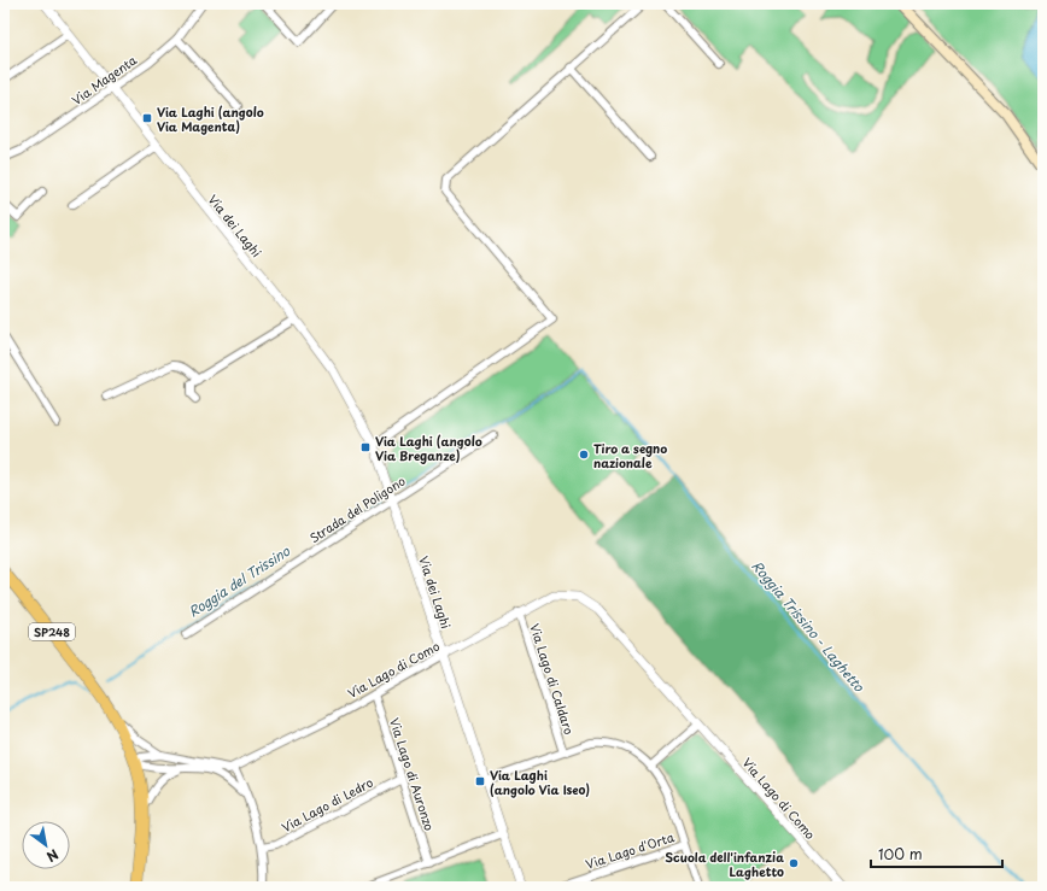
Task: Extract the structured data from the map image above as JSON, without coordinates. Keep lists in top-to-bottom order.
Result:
{
  "streets": {
    "main road": ["SP248"],
    "street": [
      "Via Magenta",
      "Via dei Laghi",
      "Strada del Poligono",
      "Via Lago di Como",
      "Via Lago di Caldaro",
      "Via Lago di Auronzo",
      "Via Lago di Ledro",
      "Via Lago d'Orta"
    ]
  },
  "crossings": [
    ["Via Magenta", "Via dei Laghi"],
    ["Via dei Laghi", "Strada del Poligono"],
    ["Via dei Laghi", "Via Lago di Como"],
    ["Via Lago di Como", "Via Lago di Caldaro"],
    ["Via Lago di Como", "Via Lago di Auronzo"],
    ["Via Lago di Auronzo", "Via Lago di Ledro"]
  ],
  "water": ["Roggia del Trissino", "Roggia Trissino - Laghetto"],
  "places": {
    "transit": ["Via Laghi (angolo Via Magenta)", "Via Laghi (angolo Via Breganze)", "Via Laghi (angolo Via Iseo)"],
    "other": ["Tiro a segno nazionale", "Scuola dell'infanzia Laghetto"]
  },
  "scale_bar": "100 m",
  "north": "bottom right"
}
